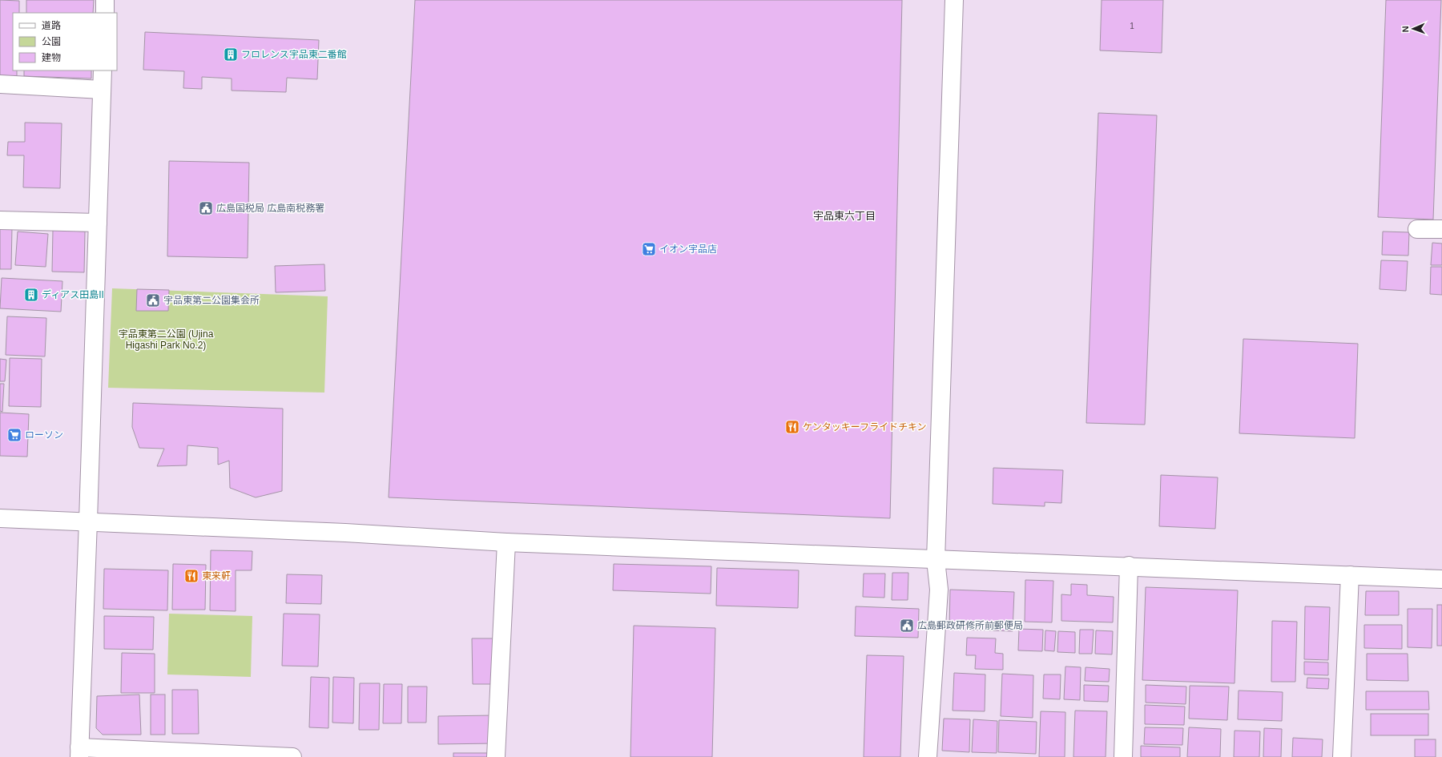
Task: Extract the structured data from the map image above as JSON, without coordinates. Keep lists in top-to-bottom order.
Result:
{
  "districts": ["宇品東六丁目"],
  "parks": ["宇品東第二公園 (Ujina Higashi Park No.2)"],
  "places": {
    "building": ["フロレンス宇品東二番館", "ディアス田島II"],
    "public building": ["広島国税局 広島南税務署", "宇品東第二公園集会所", "広島郵政研修所前郵便局"],
    "supermarket": ["イオン宇品店", "ローソン"],
    "restaurant": ["ケンタッキーフライドチキン", "東来軒"]
  },
  "house_numbers": ["1"],
  "legend": ["道路", "公園", "建物"],
  "north": "left"
}
